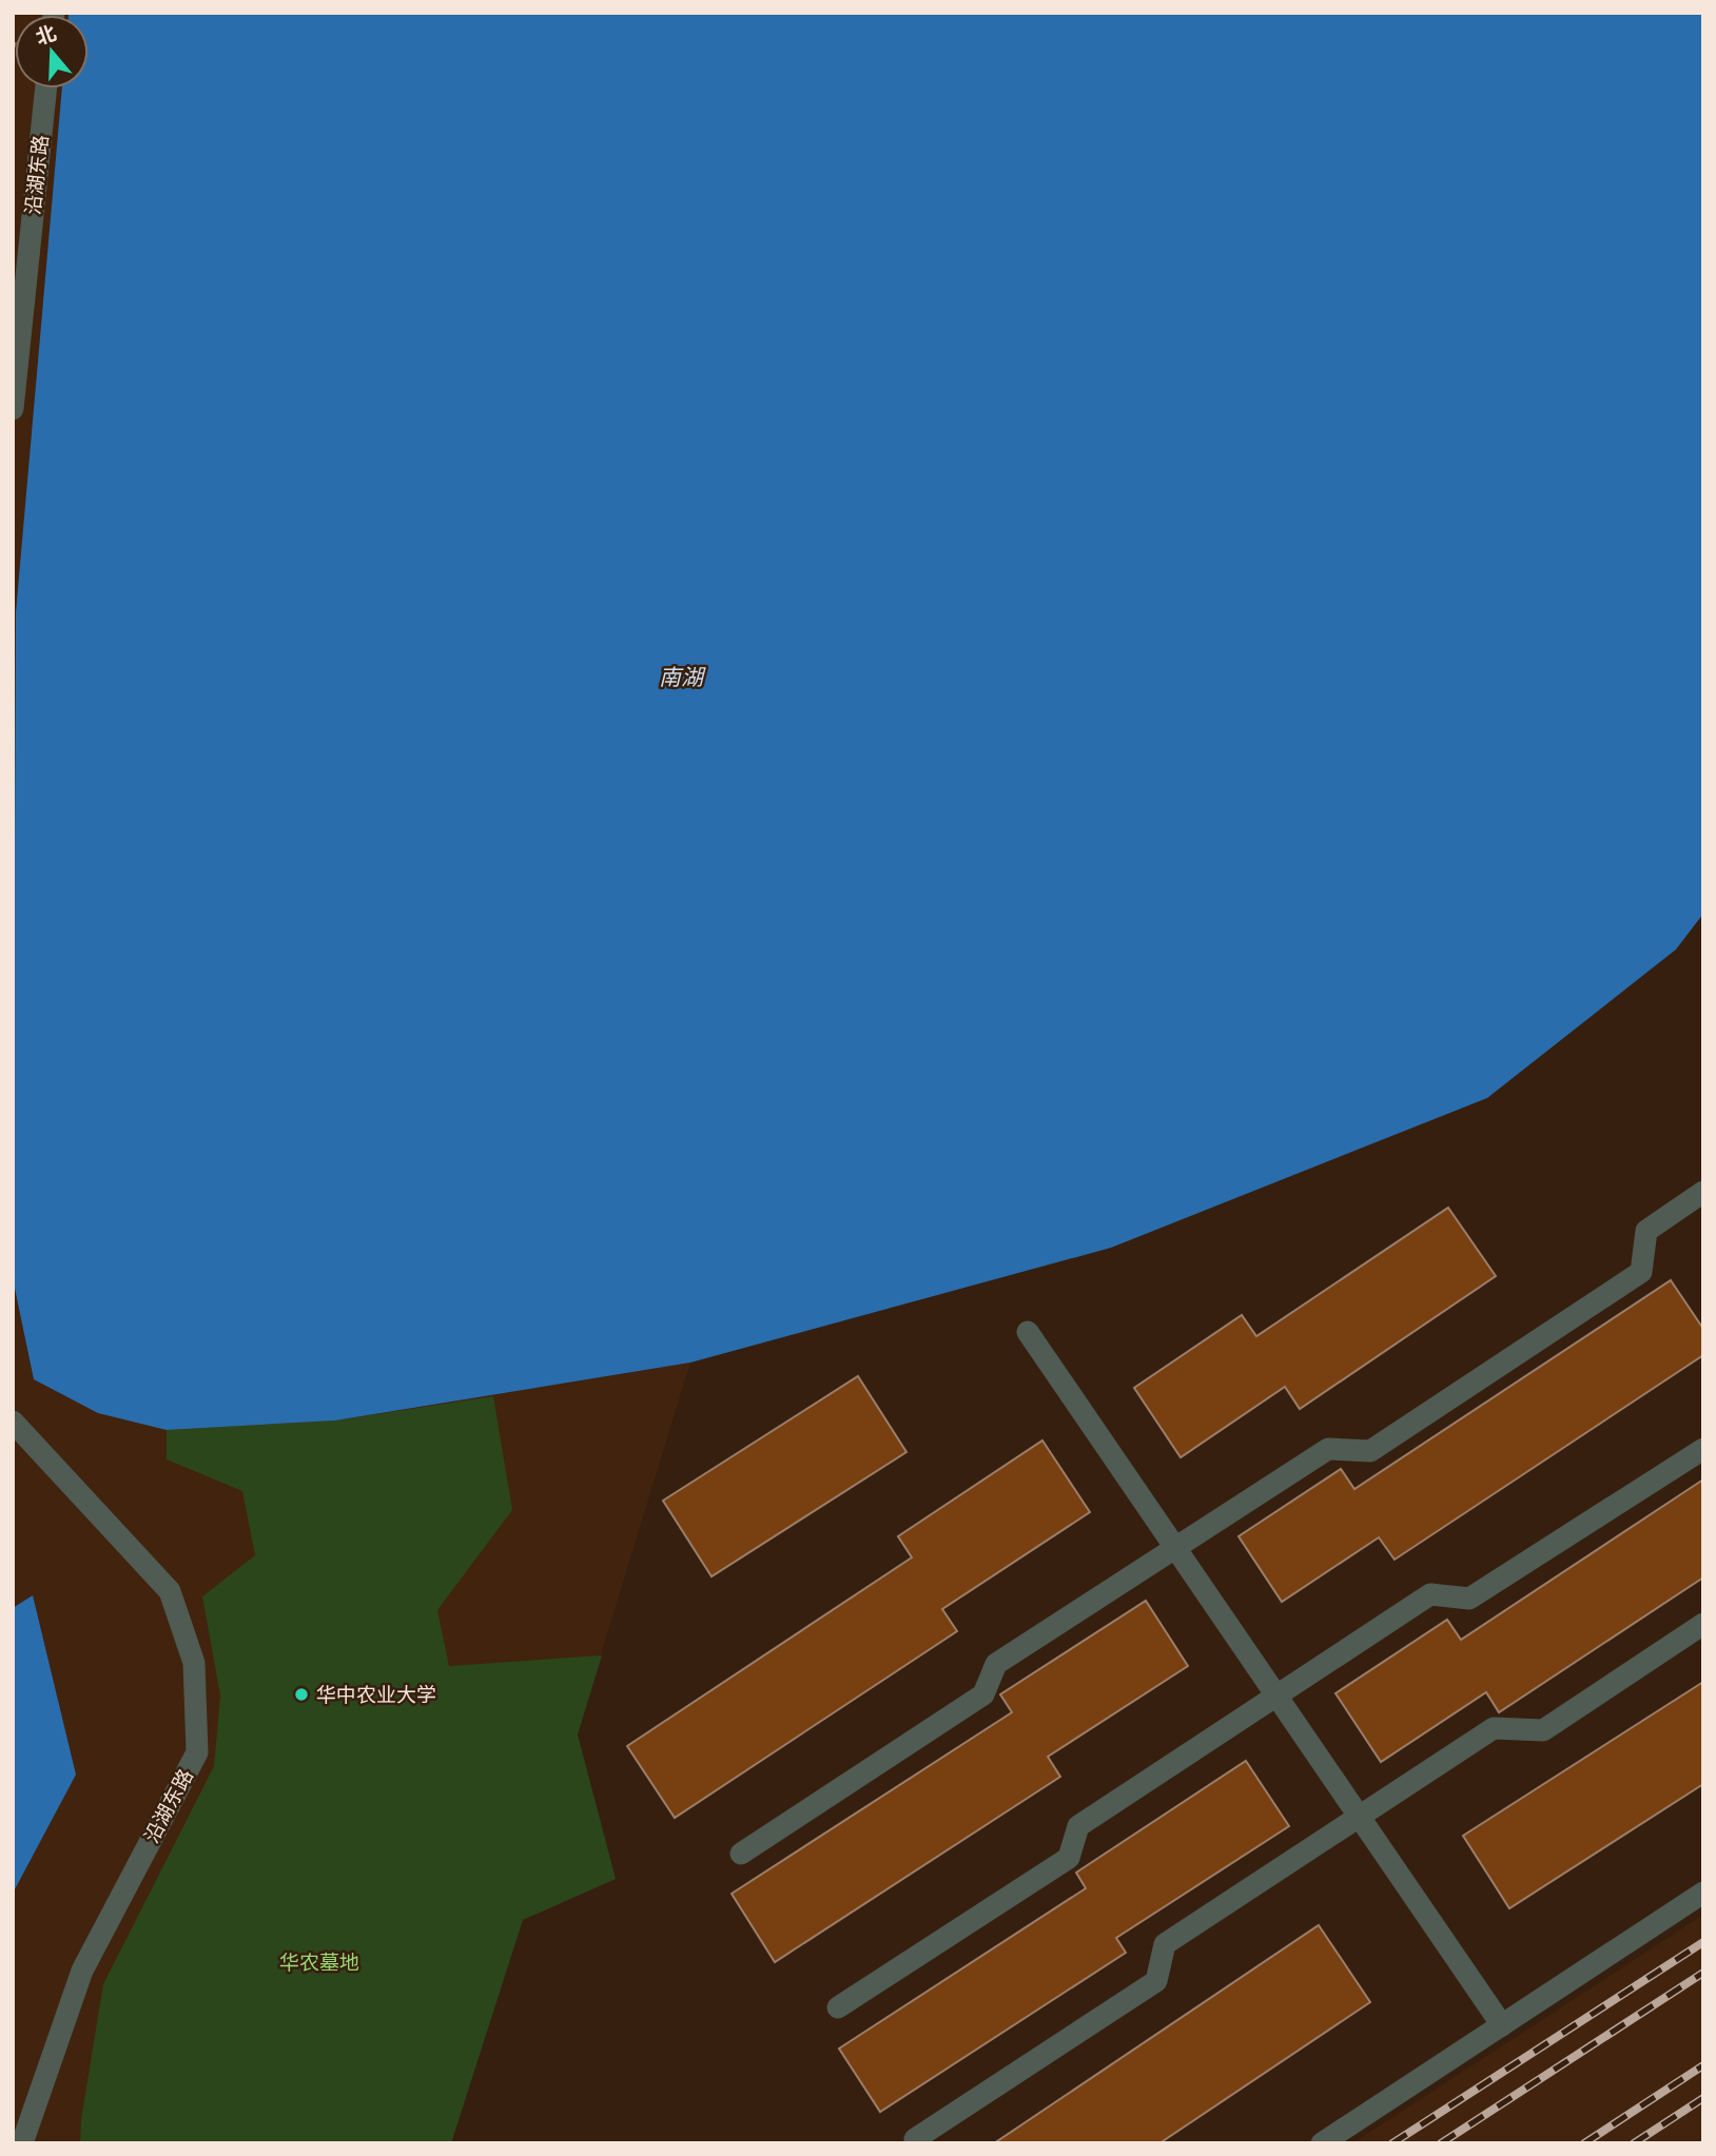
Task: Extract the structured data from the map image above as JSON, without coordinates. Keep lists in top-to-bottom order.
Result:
{
  "streets": {
    "street": ["沿湖东路"]
  },
  "water": ["南湖"],
  "parks": ["华农墓地"],
  "places": ["华中农业大学"],
  "north": "top"
}
